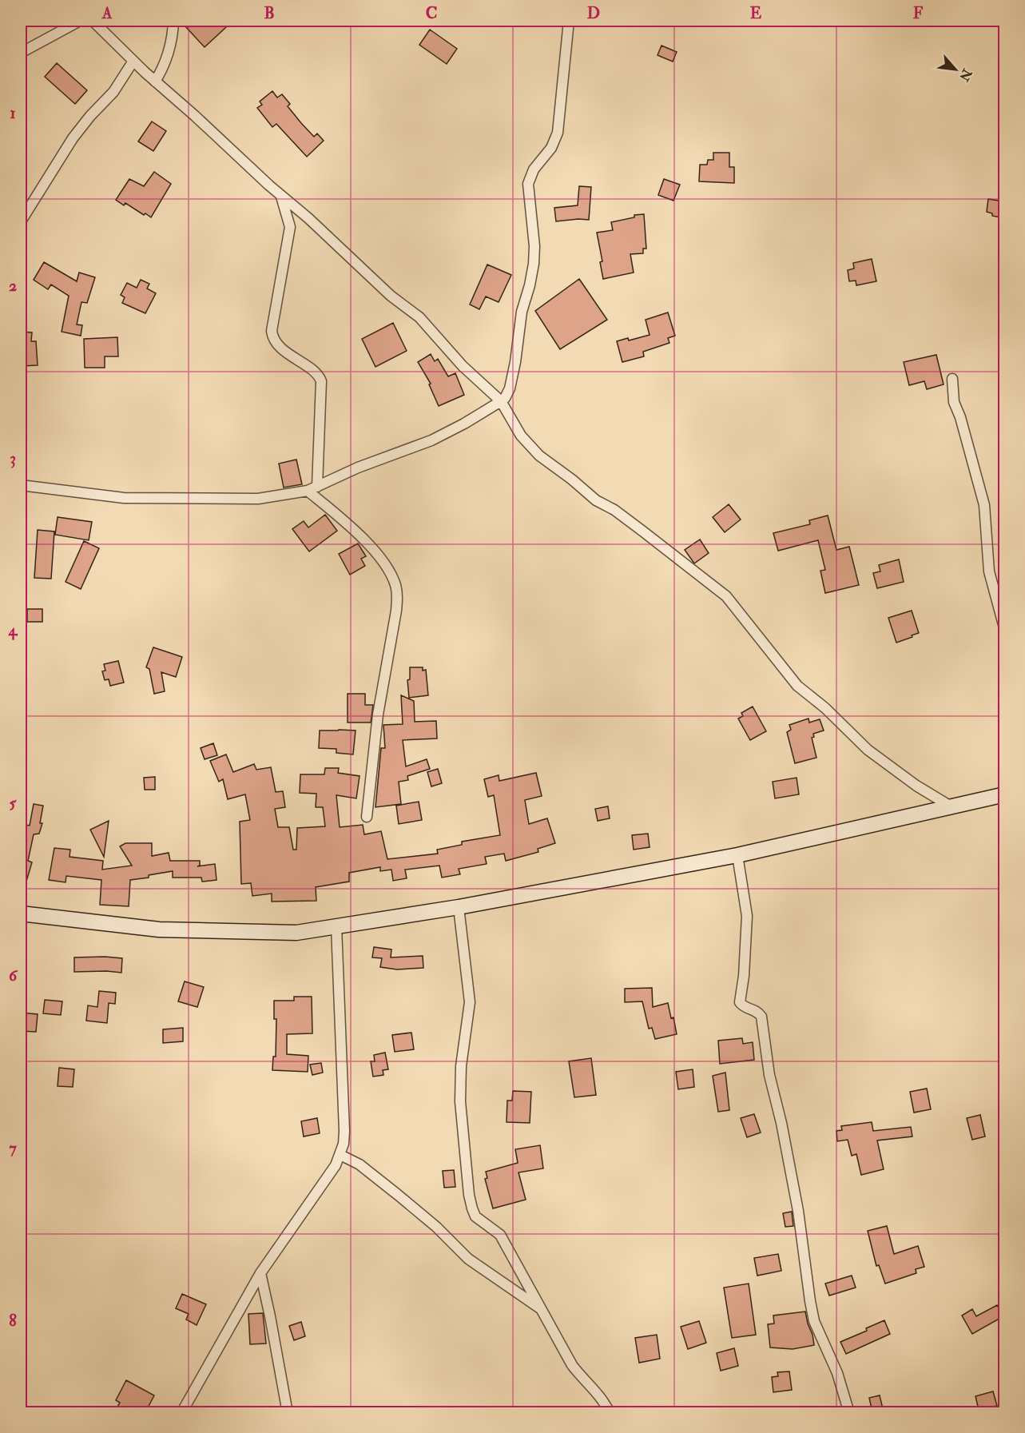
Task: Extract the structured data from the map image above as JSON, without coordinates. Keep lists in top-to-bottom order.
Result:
{
  "north": "bottom right",
  "grid": {
    "columns": [
      "A",
      "B",
      "C",
      "D",
      "E",
      "F"
    ],
    "rows": [
      "1",
      "2",
      "3",
      "4",
      "5",
      "6",
      "7",
      "8"
    ]
  }
}
